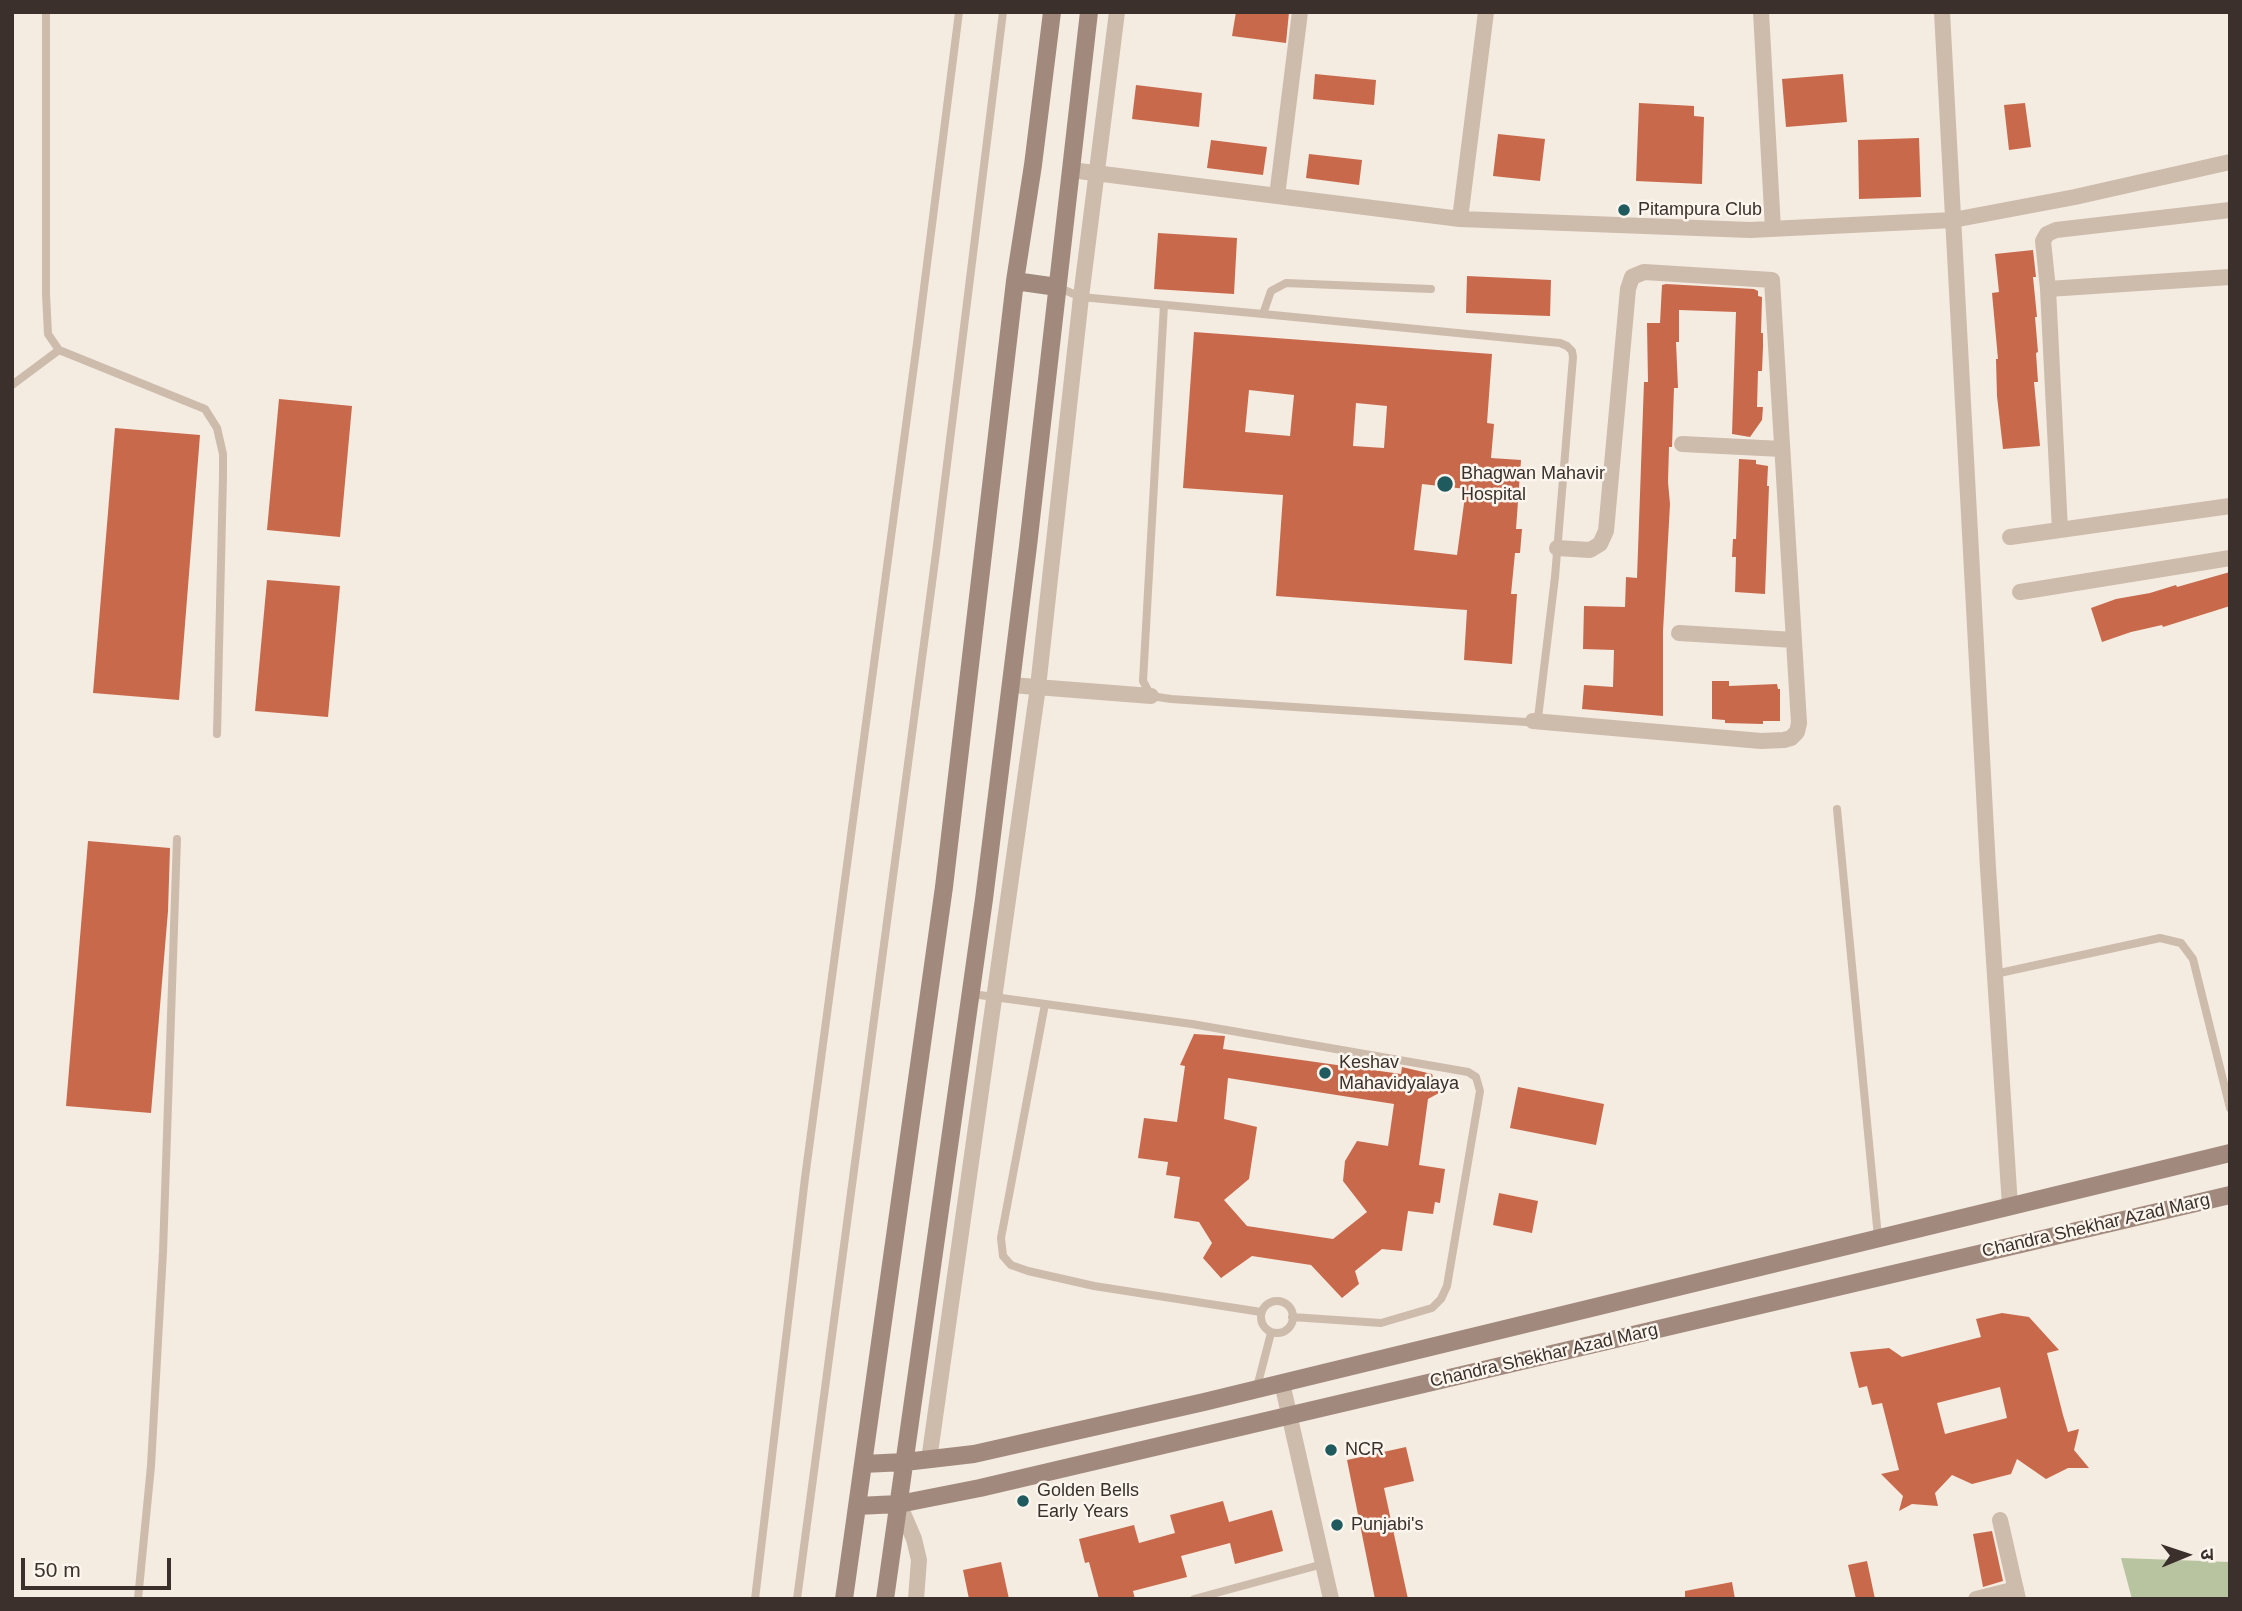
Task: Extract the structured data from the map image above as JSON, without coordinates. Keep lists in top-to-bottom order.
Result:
{
  "streets": {
    "main road": ["Chandra Shekhar Azad Marg"]
  },
  "places": [
    "Pitampura Club",
    "Bhagwan Mahavir Hospital",
    "Keshav Mahavidyalaya",
    "NCR",
    "Golden Bells Early Years",
    "Punjabi's"
  ],
  "scale_bar": "50 m",
  "north": "right"
}
